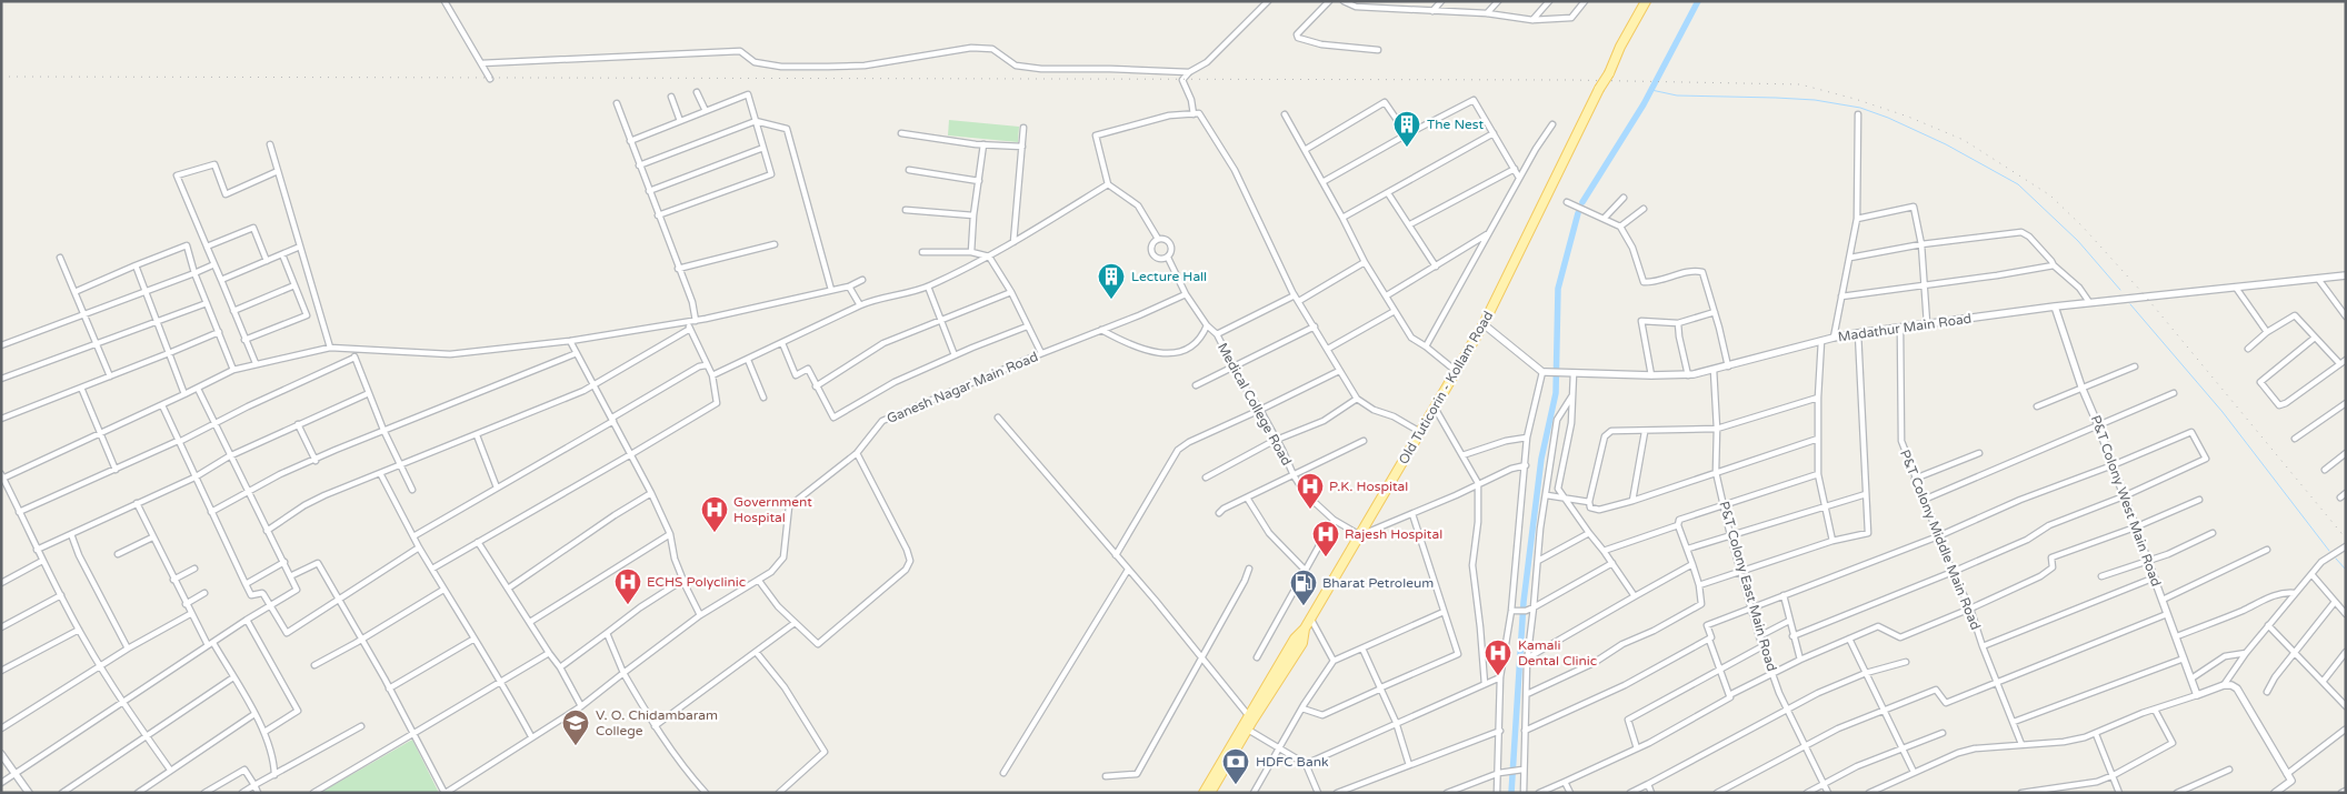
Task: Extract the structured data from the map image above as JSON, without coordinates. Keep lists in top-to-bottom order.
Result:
{
  "streets": {
    "main road": ["Old Tuticorin - Kollam Road"],
    "street": [
      "Madathur Main Road",
      "Ganesh Nagar Main Road",
      "Medical College Road",
      "P&T Colony West Main Road",
      "P&T Colony Middle Main Road",
      "P&T Colony East Main Road"
    ]
  },
  "crossings": [
    ["Madathur Main Road", "P&T Colony West Main Road"],
    ["Madathur Main Road", "P&T Colony Middle Main Road"],
    ["Madathur Main Road", "P&T Colony East Main Road"],
    ["Ganesh Nagar Main Road", "Medical College Road"],
    ["Old Tuticorin - Kollam Road", "Medical College Road"]
  ],
  "places": {
    "building": ["The Nest", "Lecture Hall"],
    "hospital": [
      "P.K. Hospital",
      "Government Hospital",
      "Rajesh Hospital",
      "ECHS Polyclinic",
      "Kamali Dental Clinic"
    ],
    "fuel station": ["Bharat Petroleum"],
    "school or university": ["V. O. Chidambaram College"],
    "bank": ["HDFC Bank"]
  }
}
